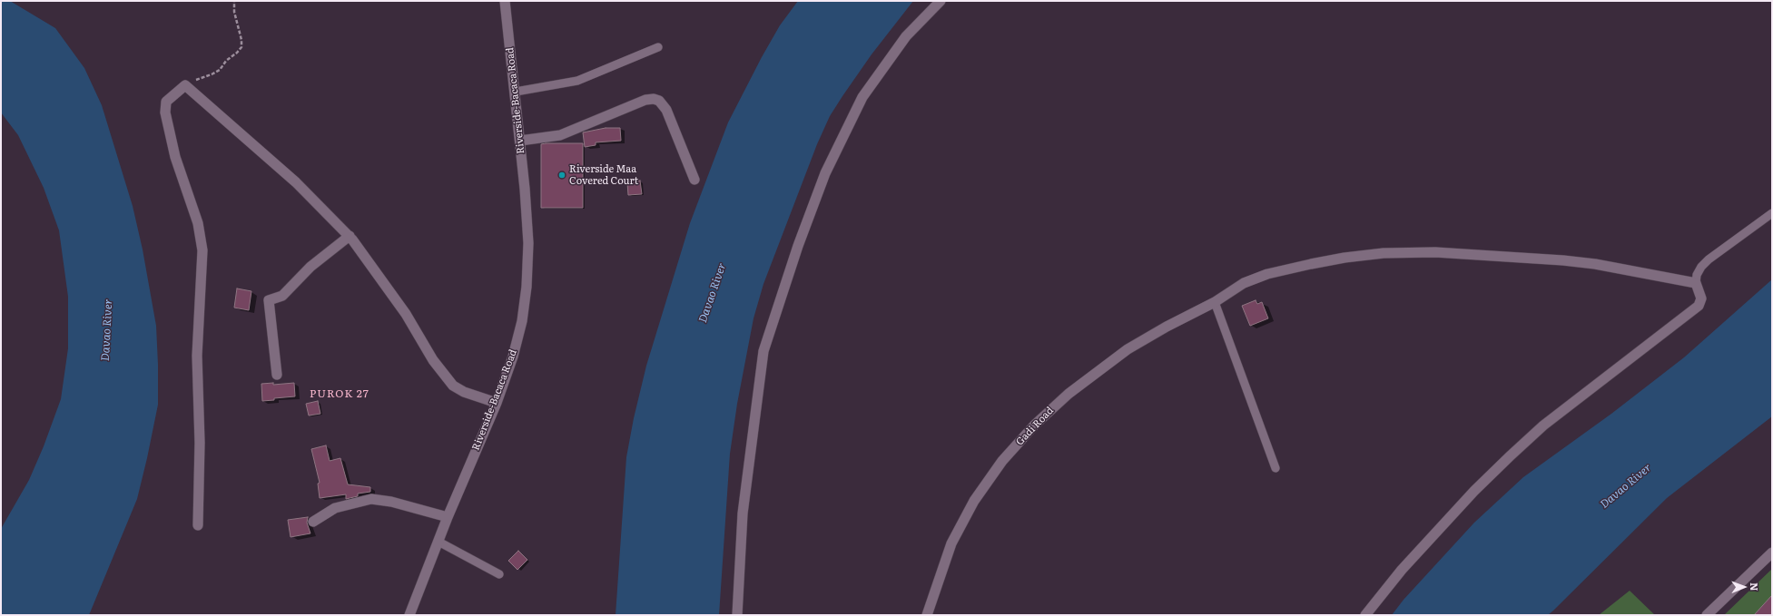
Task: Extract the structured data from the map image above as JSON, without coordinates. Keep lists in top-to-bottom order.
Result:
{
  "streets": {
    "street": ["Riverside-Bacaca Road", "Gadi Road"]
  },
  "districts": ["PUROK 27"],
  "water": ["Davao River"],
  "places": ["Riverside Maa Covered Court"],
  "north": "right"
}
